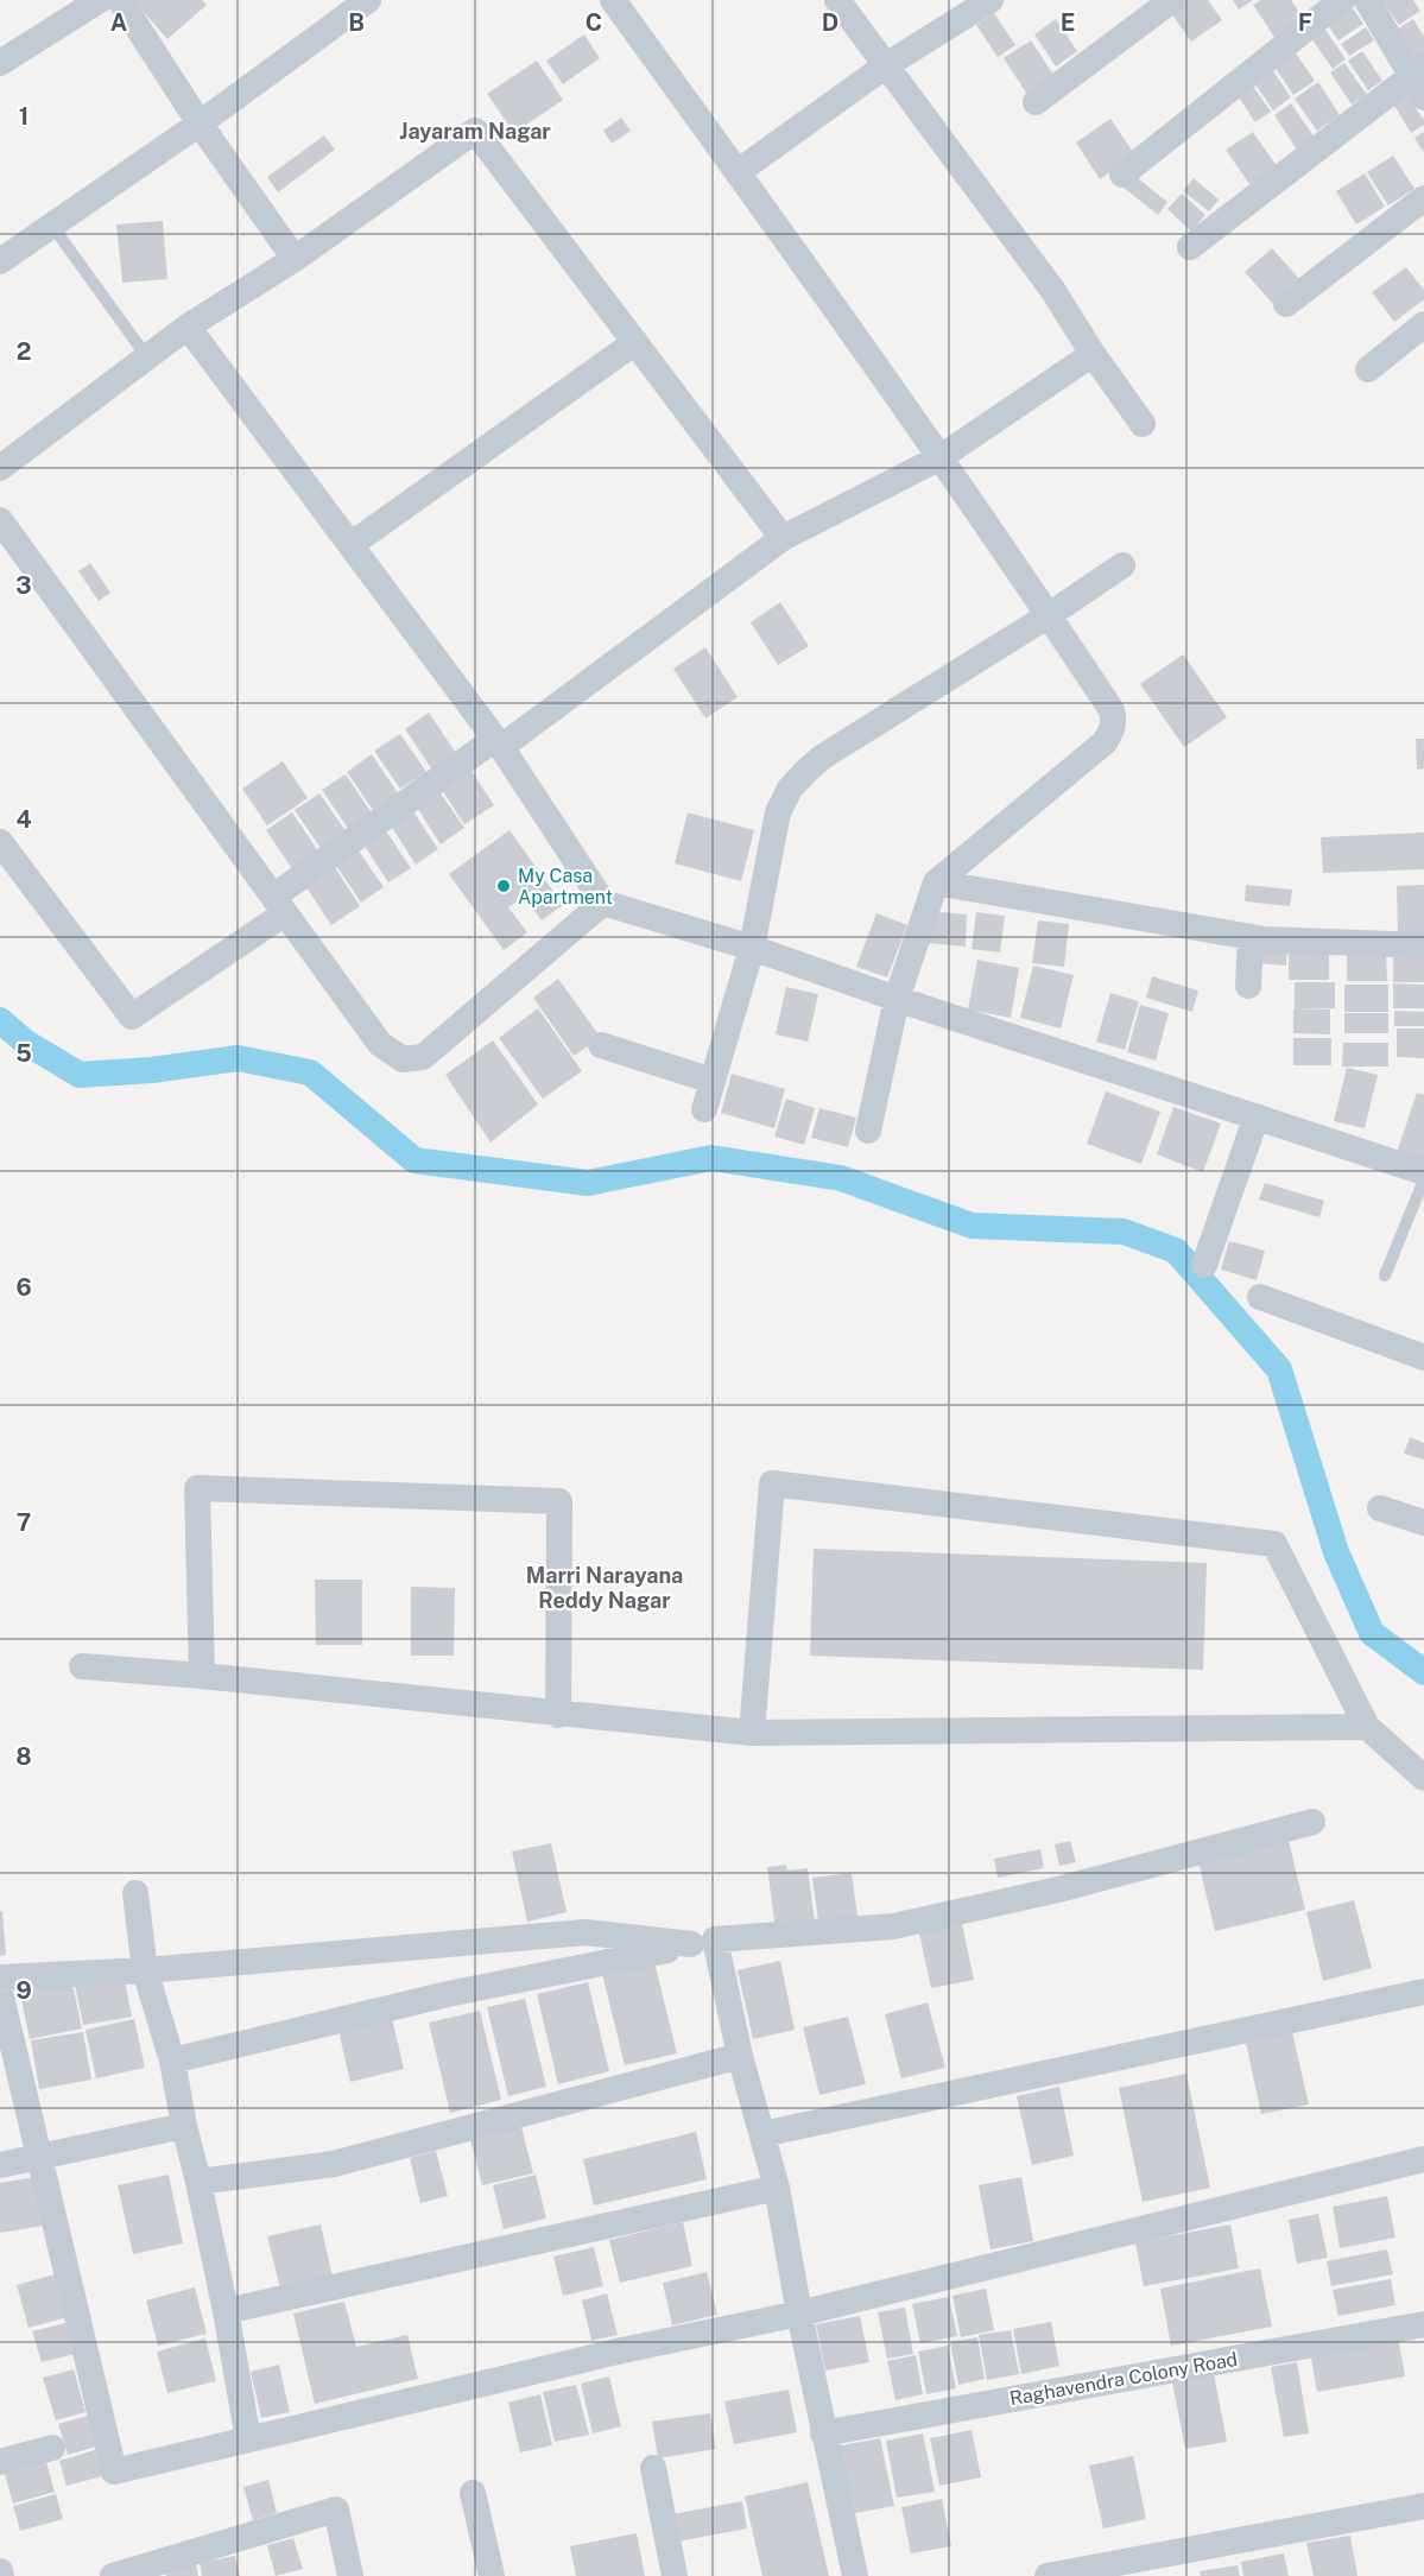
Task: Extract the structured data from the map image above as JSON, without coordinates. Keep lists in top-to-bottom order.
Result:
{
  "streets": {
    "street": ["Raghavendra Colony Road"]
  },
  "districts": ["Jayaram Nagar", "Marri Narayana Reddy Nagar"],
  "places": ["My Casa Apartment"],
  "grid": {
    "columns": [
      "A",
      "B",
      "C",
      "D",
      "E",
      "F"
    ],
    "rows": [
      "1",
      "2",
      "3",
      "4",
      "5",
      "6",
      "7",
      "8",
      "9"
    ]
  }
}
